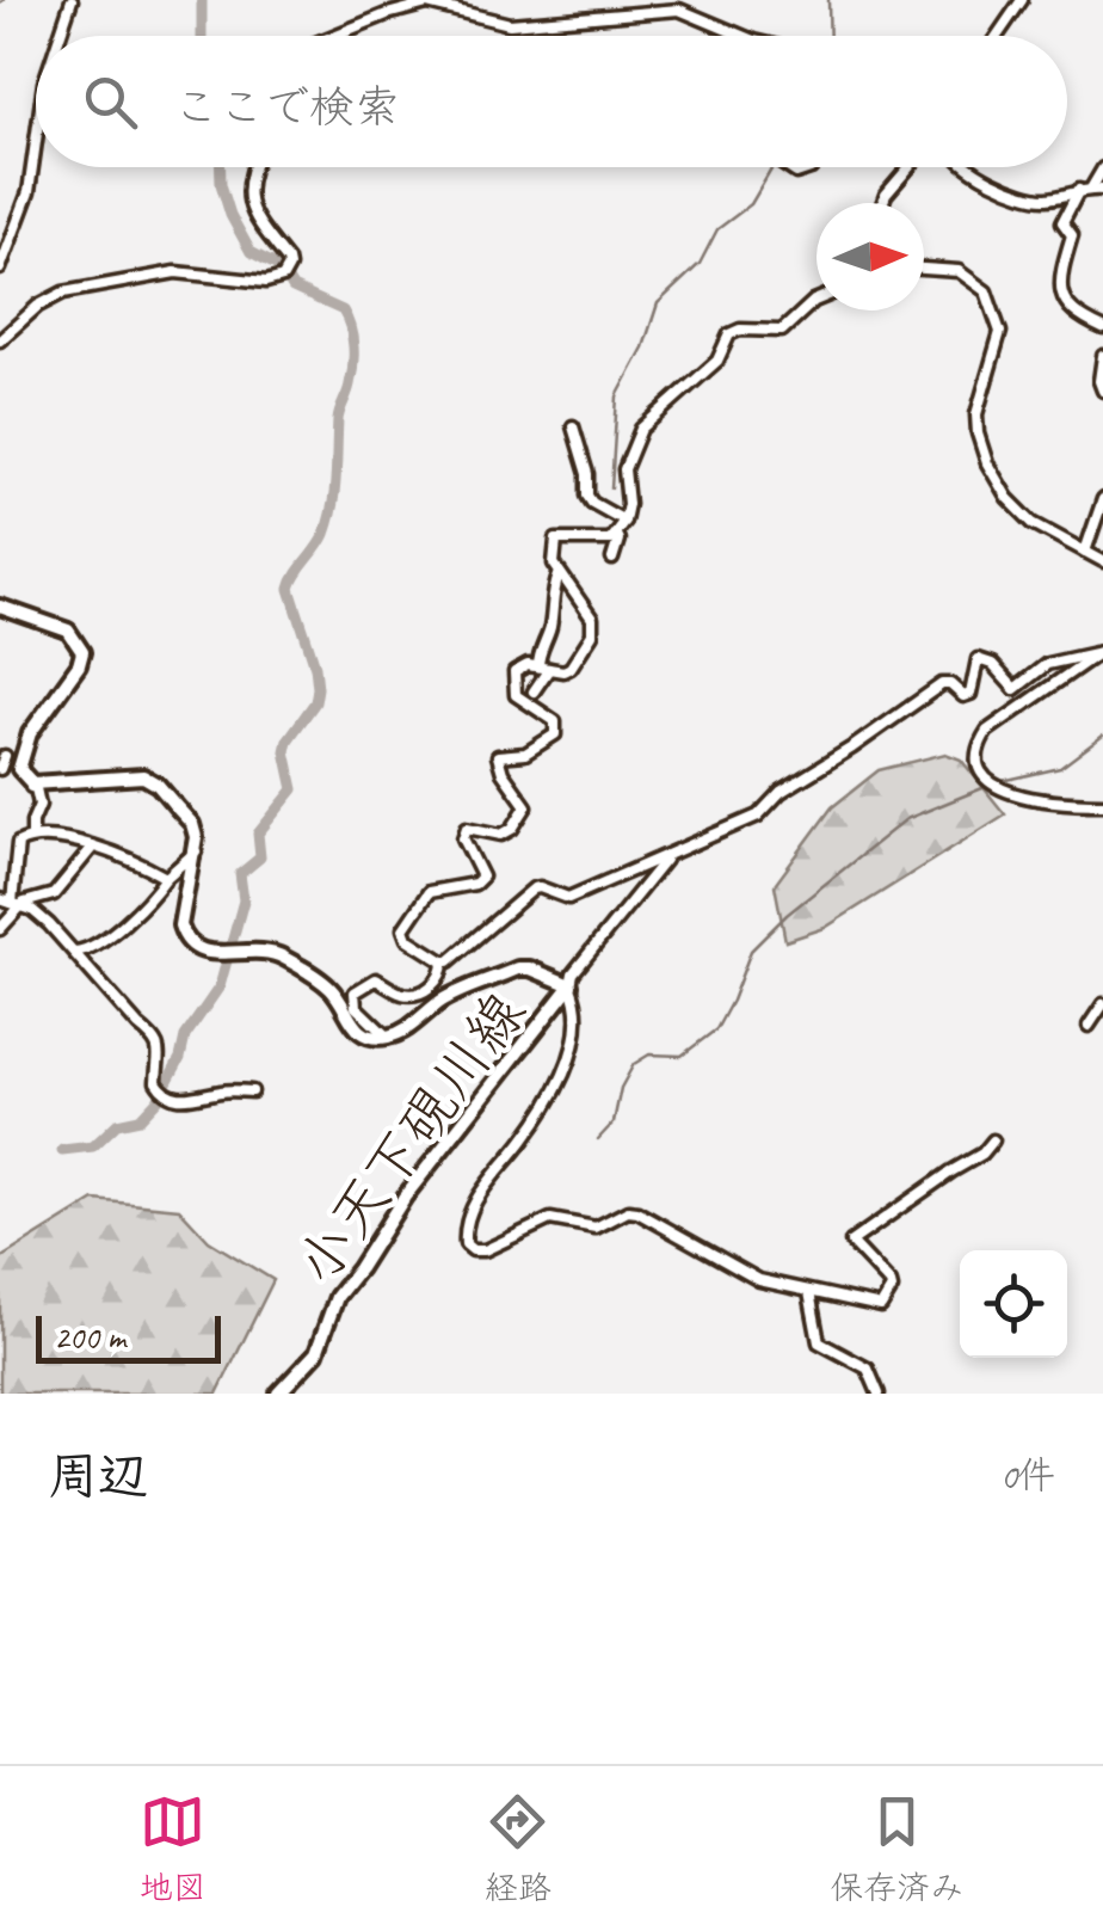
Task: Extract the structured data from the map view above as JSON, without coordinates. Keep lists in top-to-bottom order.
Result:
{
  "streets": {
    "main road": ["小天下硯川線"]
  },
  "scale_bar": "200 m",
  "north": "right",
  "page": {
    "search": "ここで検索",
    "scale": "200 m",
    "heading": ["周辺", "0件"],
    "nav": ["地図", "経路", "保存済み"]
  }
}
